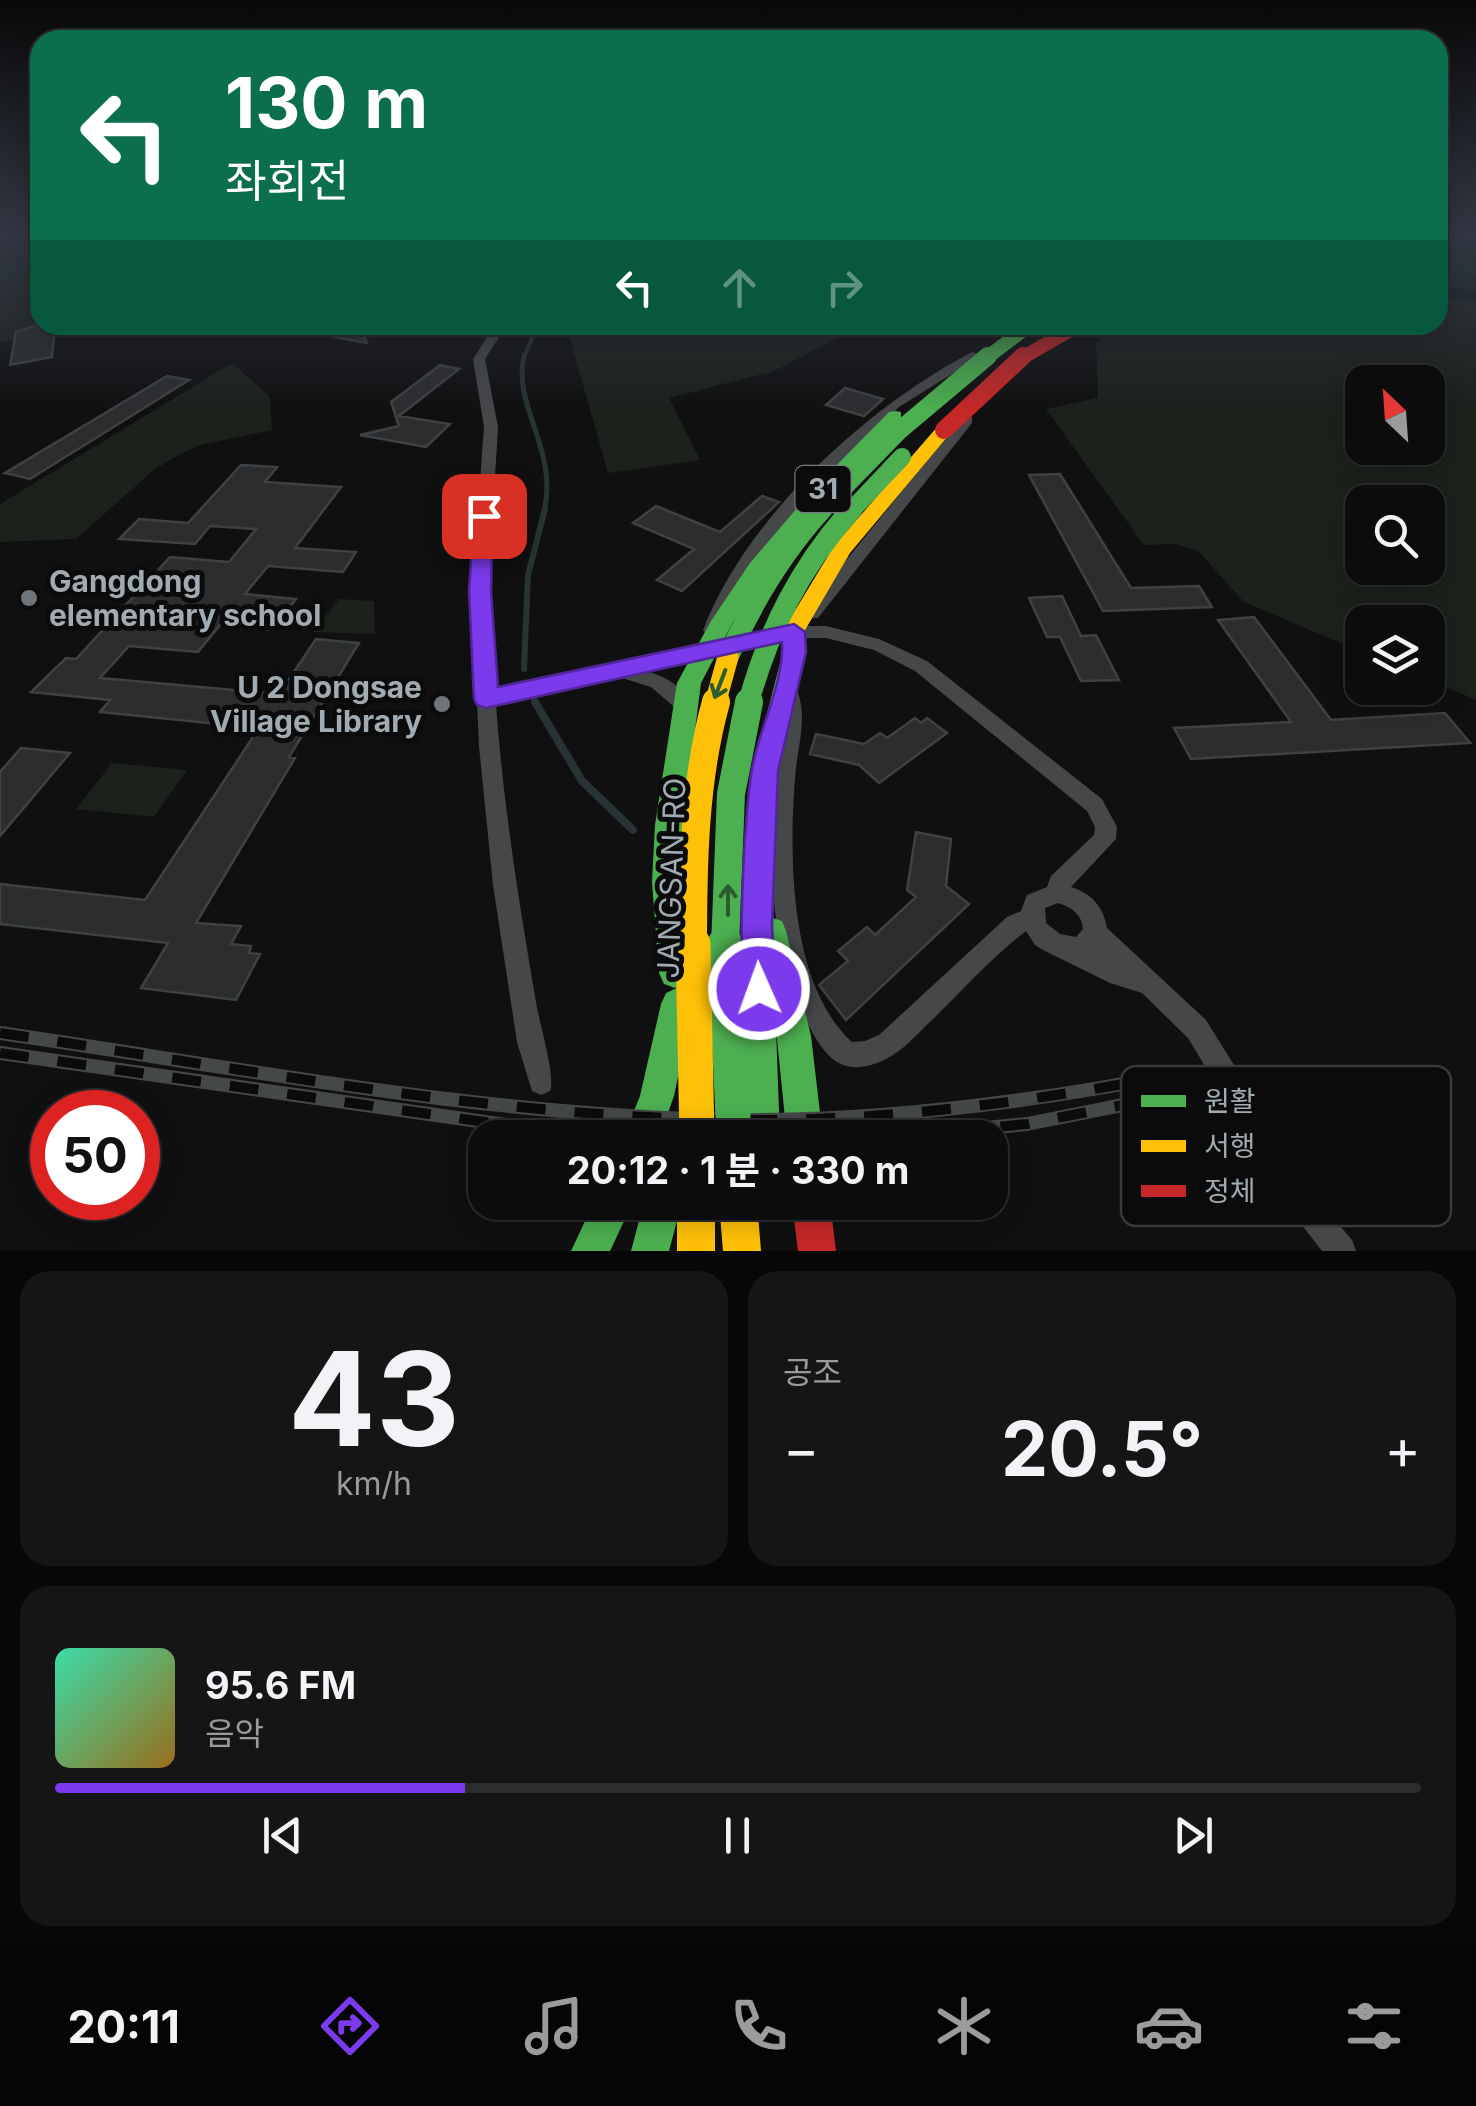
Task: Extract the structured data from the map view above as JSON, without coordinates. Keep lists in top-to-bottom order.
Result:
{
  "streets": {
    "main road": ["31", "JANGSAN-RO"]
  },
  "places": ["Gangdong elementary school", "U 2 Dongsae Village Library"],
  "legend": ["원활", "서행", "정체"],
  "north": "top left",
  "page": {
    "turn": ["130 m", "좌회전"],
    "limit": "50",
    "trip": "20:12 · 1 분 · 330 m",
    "tile": [
      ["43", "km/h"],
      "공조"
    ],
    "heat": ["−", "20.5°", "+"],
    "song": ["95.6 FM", "음악"],
    "tabs": "20:11"
  }
}
